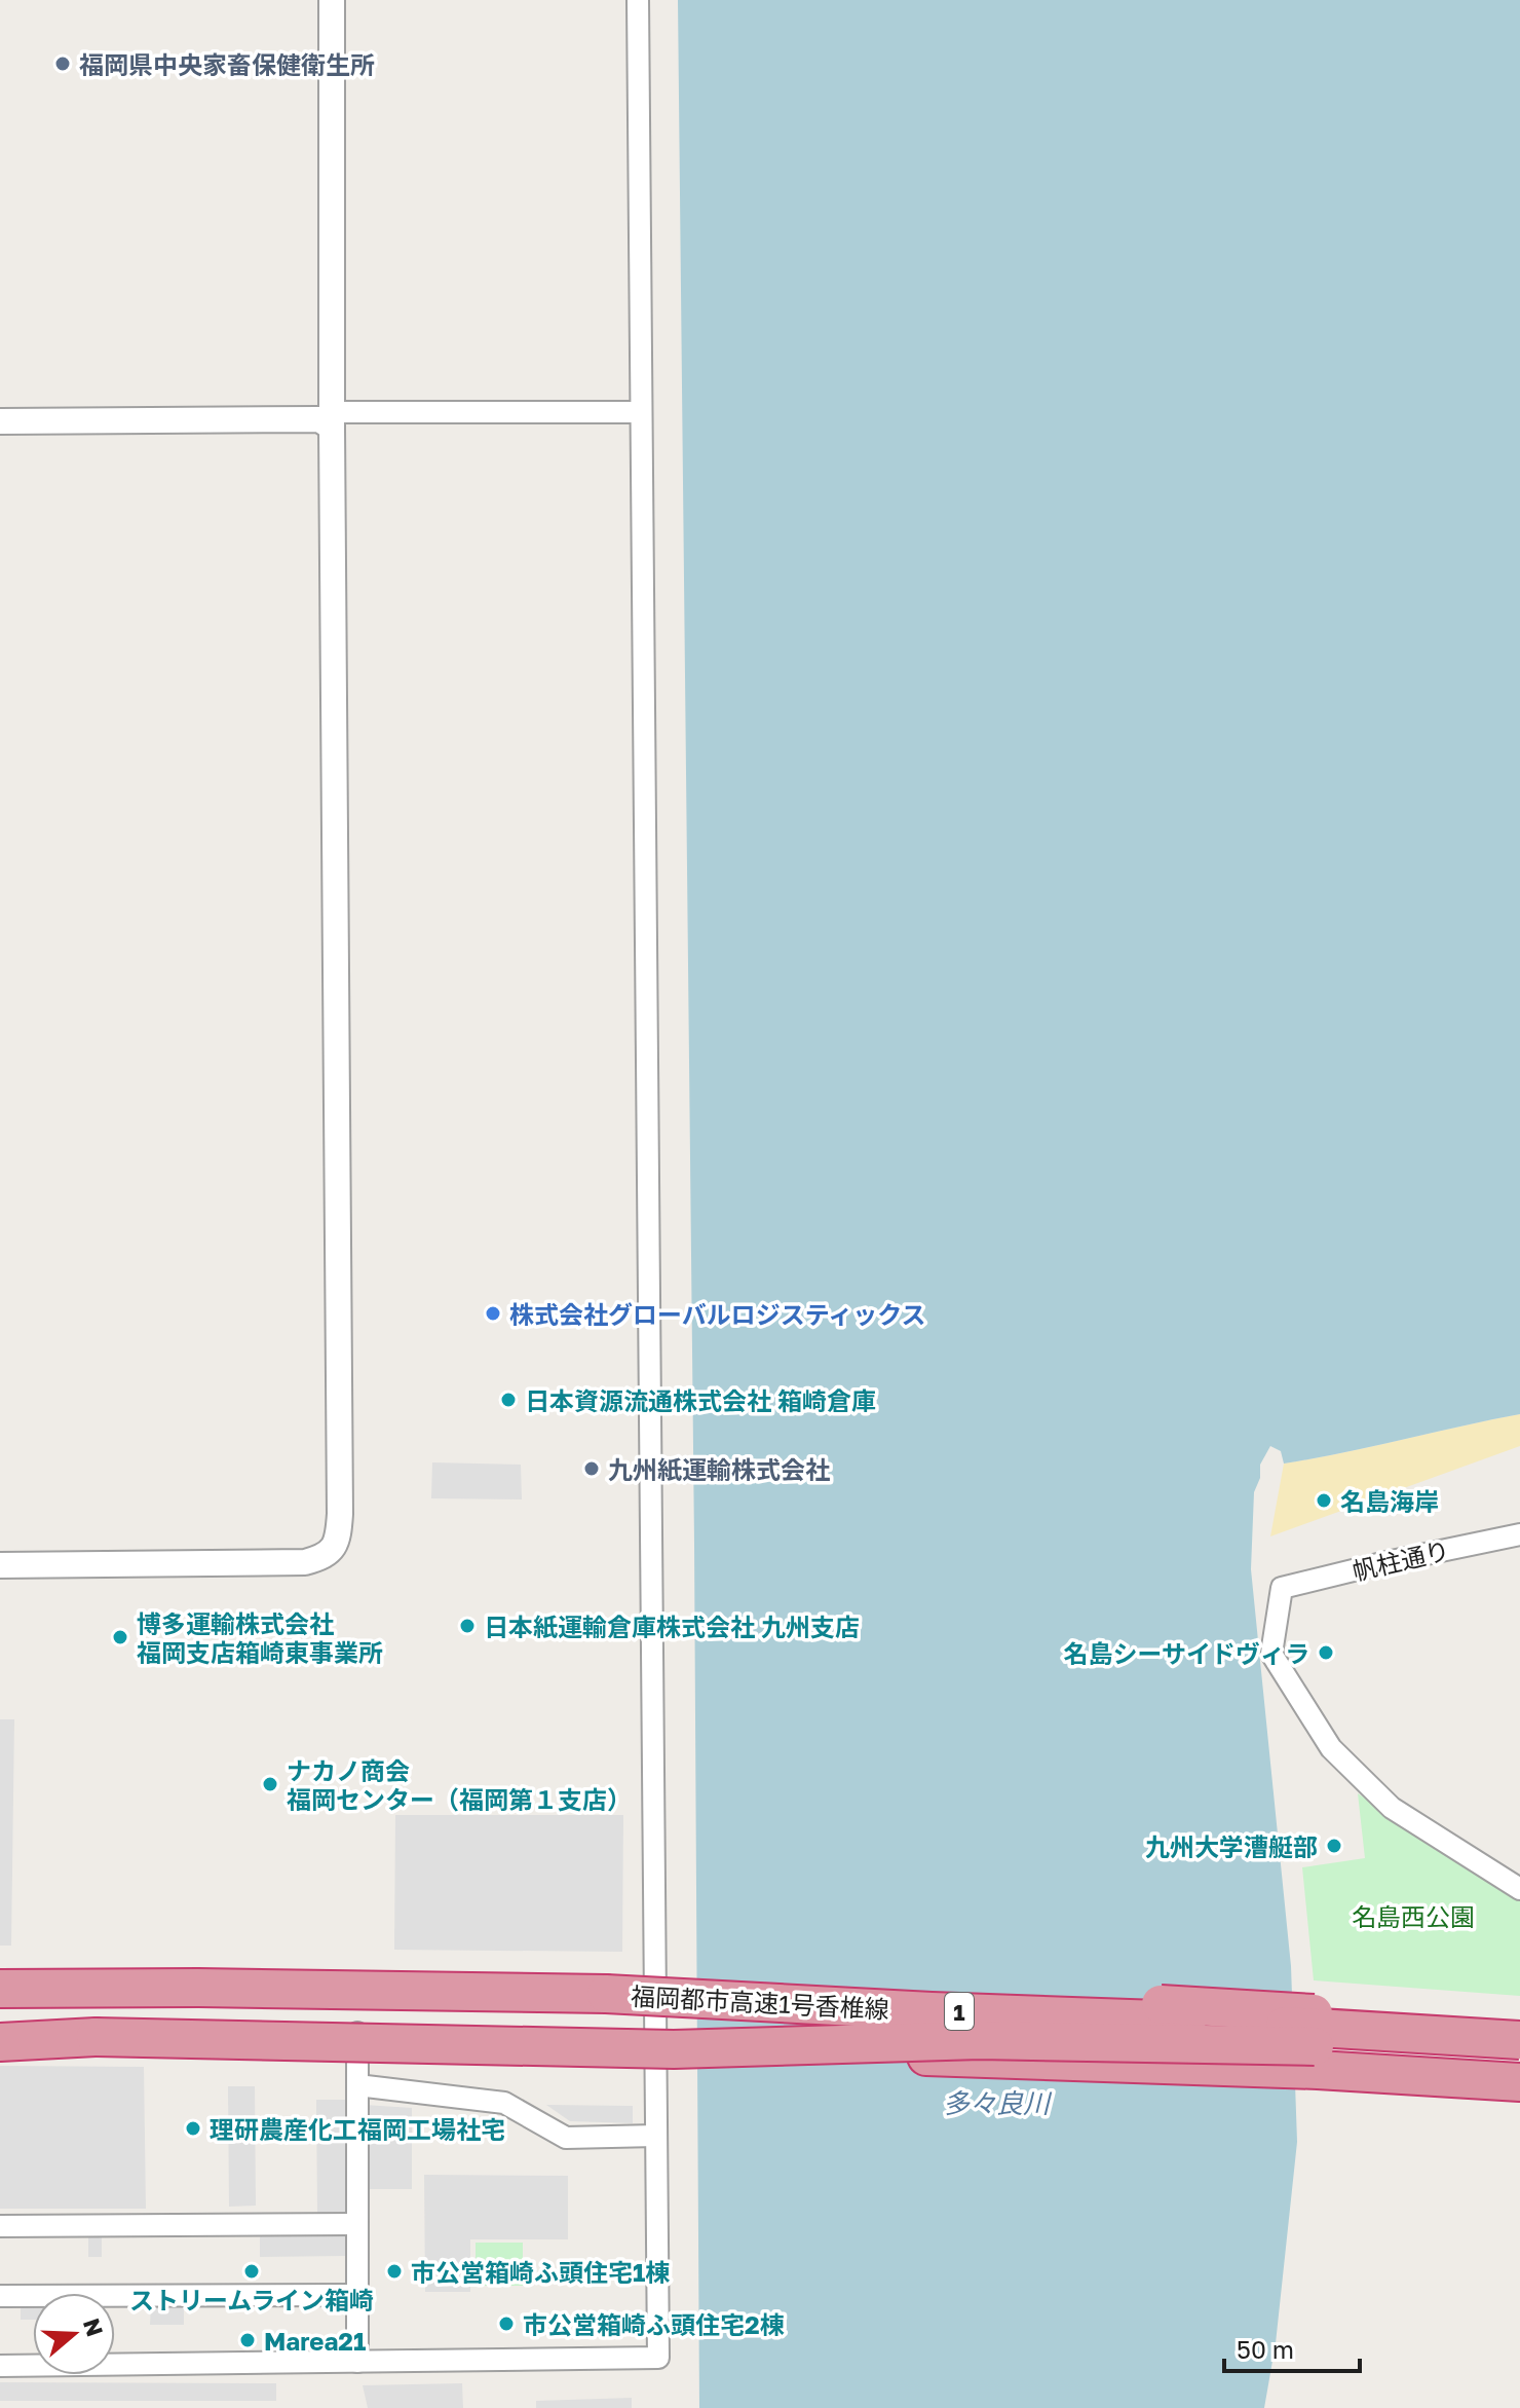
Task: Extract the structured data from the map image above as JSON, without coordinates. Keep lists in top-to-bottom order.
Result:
{
  "streets": {
    "highway": ["福岡都市高速1号香椎線", "1"],
    "street": ["帆柱通り"]
  },
  "water": ["多々良川"],
  "parks": ["名島西公園"],
  "places": [
    "福岡県中央家畜保健衛生所",
    "株式会社グローバルロジスティックス",
    "日本資源流通株式会社 箱崎倉庫",
    "九州紙運輸株式会社",
    "名島海岸",
    "日本紙運輸倉庫株式会社 九州支店",
    "博多運輸株式会社 福岡支店箱崎東事業所",
    "名島シーサイドヴィラ",
    "ナカノ商会 福岡センター（福岡第１支店）",
    "九州大学漕艇部",
    "理研農産化工福岡工場社宅",
    "ストリームライン箱崎",
    "市公営箱崎ふ頭住宅1棟",
    "市公営箱崎ふ頭住宅2棟",
    "Marea21"
  ],
  "scale_bar": "50 m",
  "north": "right"
}
